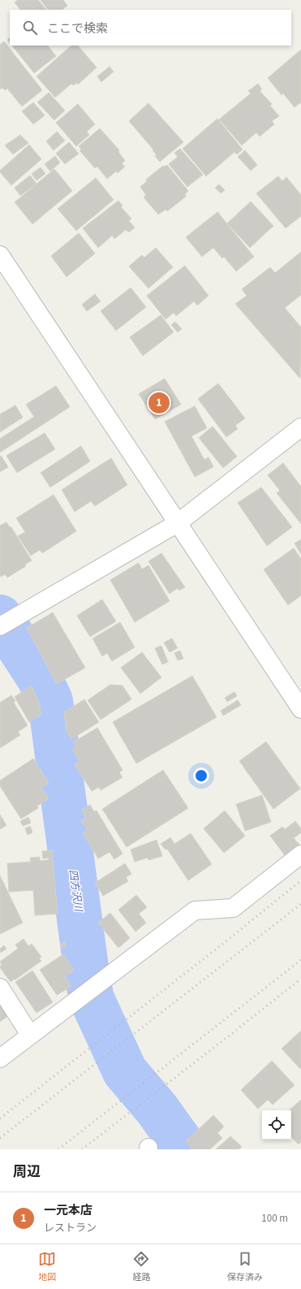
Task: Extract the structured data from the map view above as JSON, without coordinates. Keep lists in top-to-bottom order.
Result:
{
  "water": ["四方沢川"],
  "page": {
    "search": "ここで検索",
    "pins": "1",
    "heading": "周辺",
    "list": [
      {
        "mark": "1",
        "name": "一元本店",
        "note": "レストラン",
        "value": "100 m"
      }
    ],
    "nav": ["地図", "経路", "保存済み"]
  }
}
